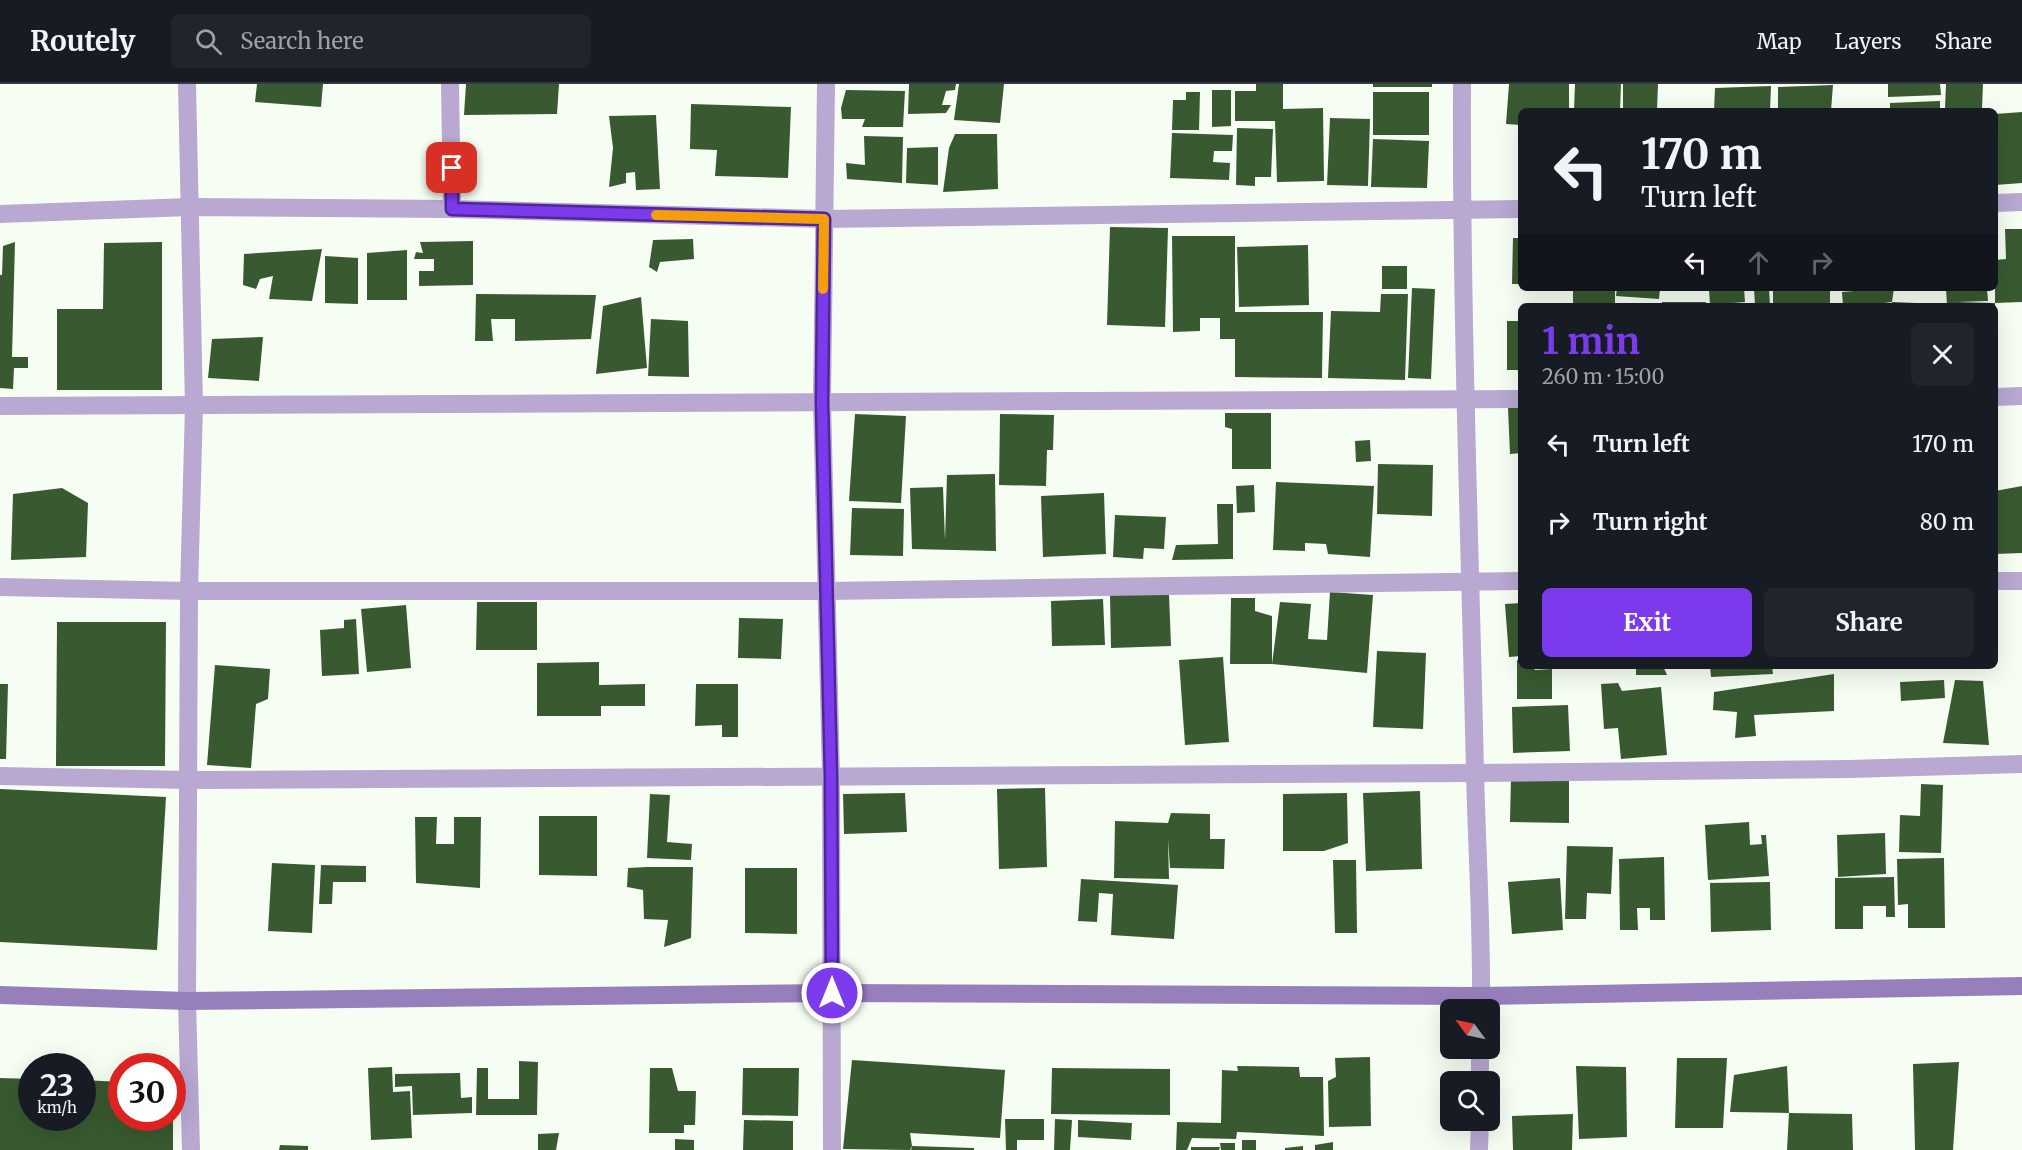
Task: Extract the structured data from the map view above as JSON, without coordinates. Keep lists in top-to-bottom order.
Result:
{
  "north": "top left",
  "page": {
    "header": "Routely",
    "search": "Search here",
    "nav": ["Map", "Layers", "Share"],
    "turn": ["170 m", "Turn left"],
    "heading": ["1 min", "260 m · 15:00"],
    "list": [
      {
        "name": "Turn left",
        "value": "170 m"
      },
      {
        "name": "Turn right",
        "value": "80 m"
      }
    ],
    "buttons": ["Exit", "Share"],
    "speed": "23 km/h",
    "limit": "30"
  }
}
